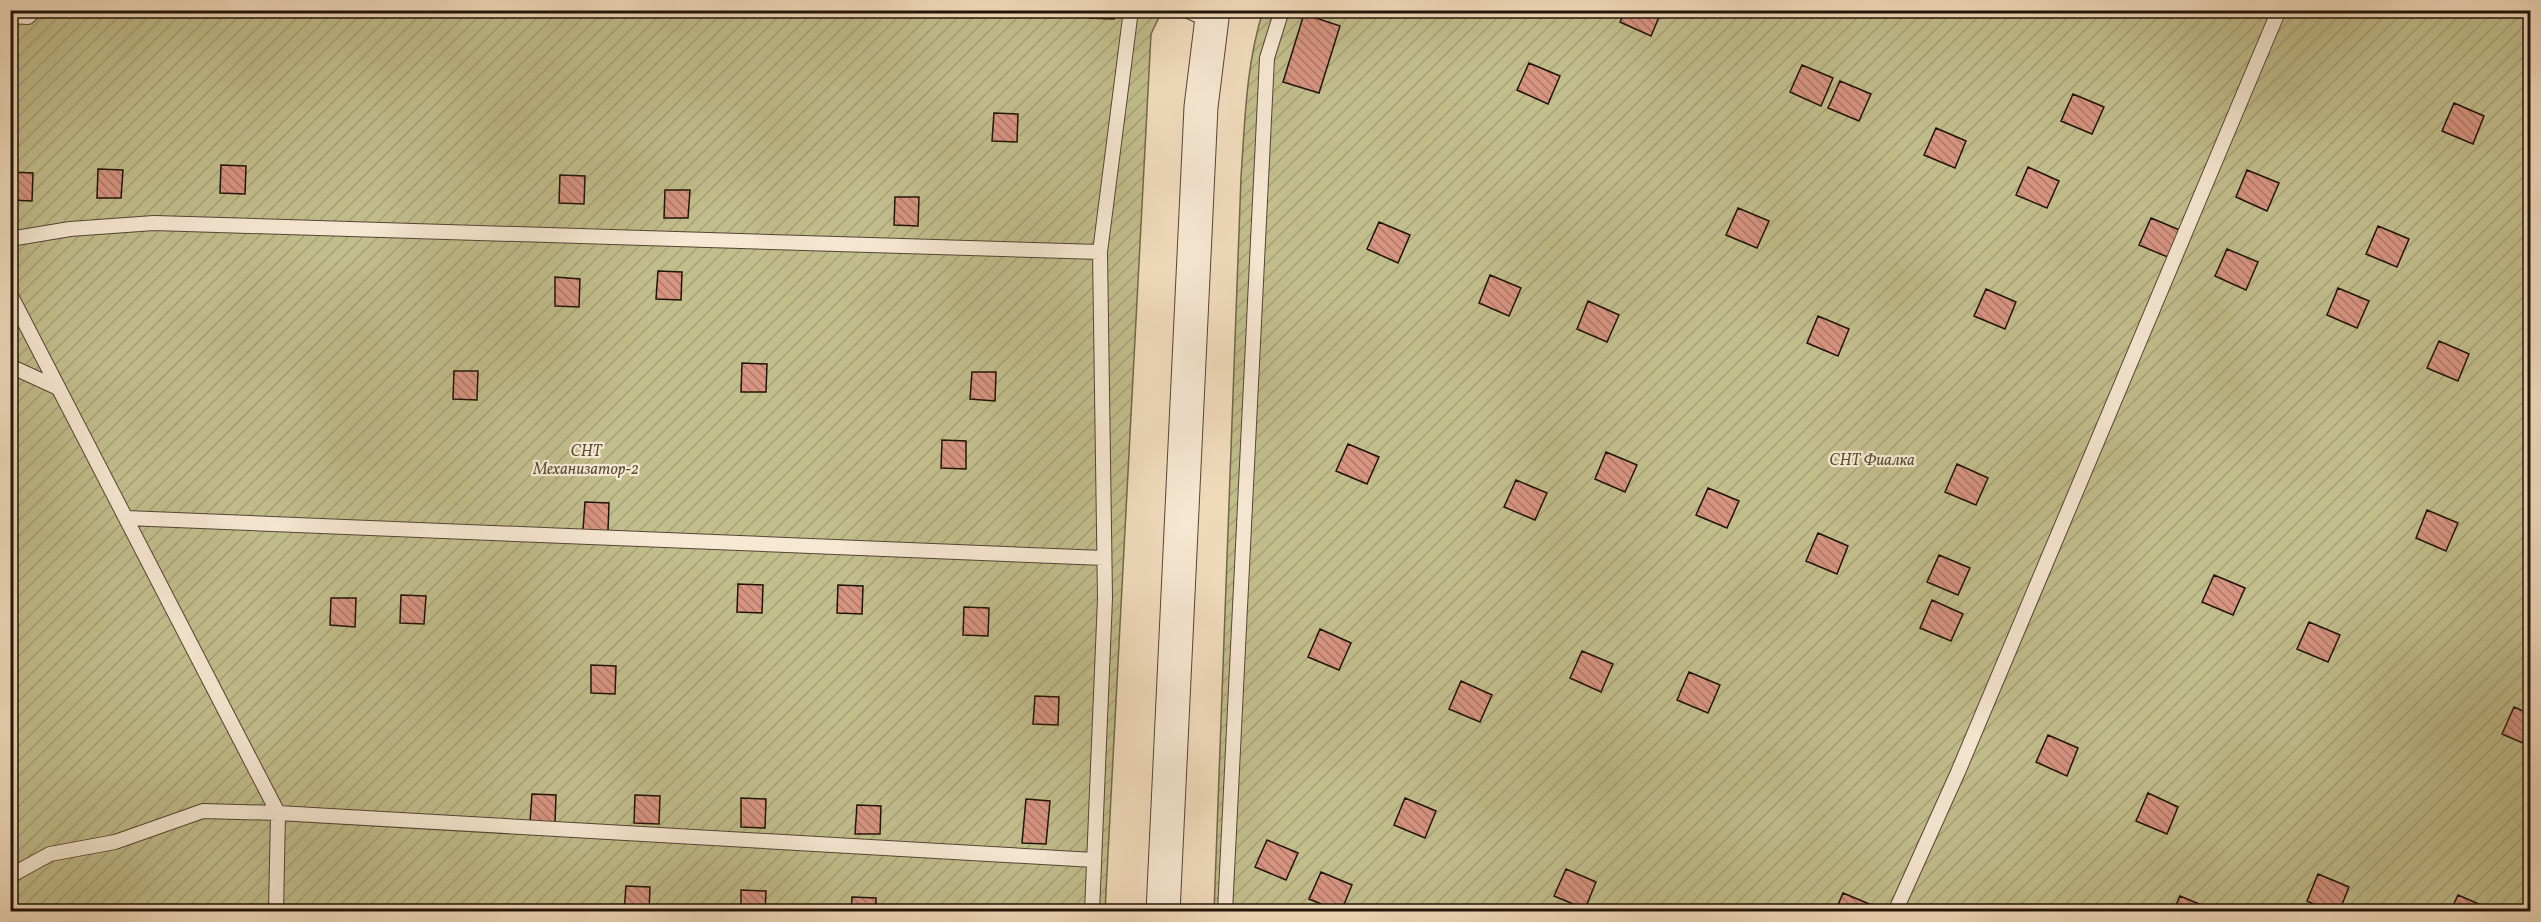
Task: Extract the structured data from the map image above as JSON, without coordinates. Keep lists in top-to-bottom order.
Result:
{
  "parks": ["СНТ Механизатор-2", "СНТ Фиалка"]
}
